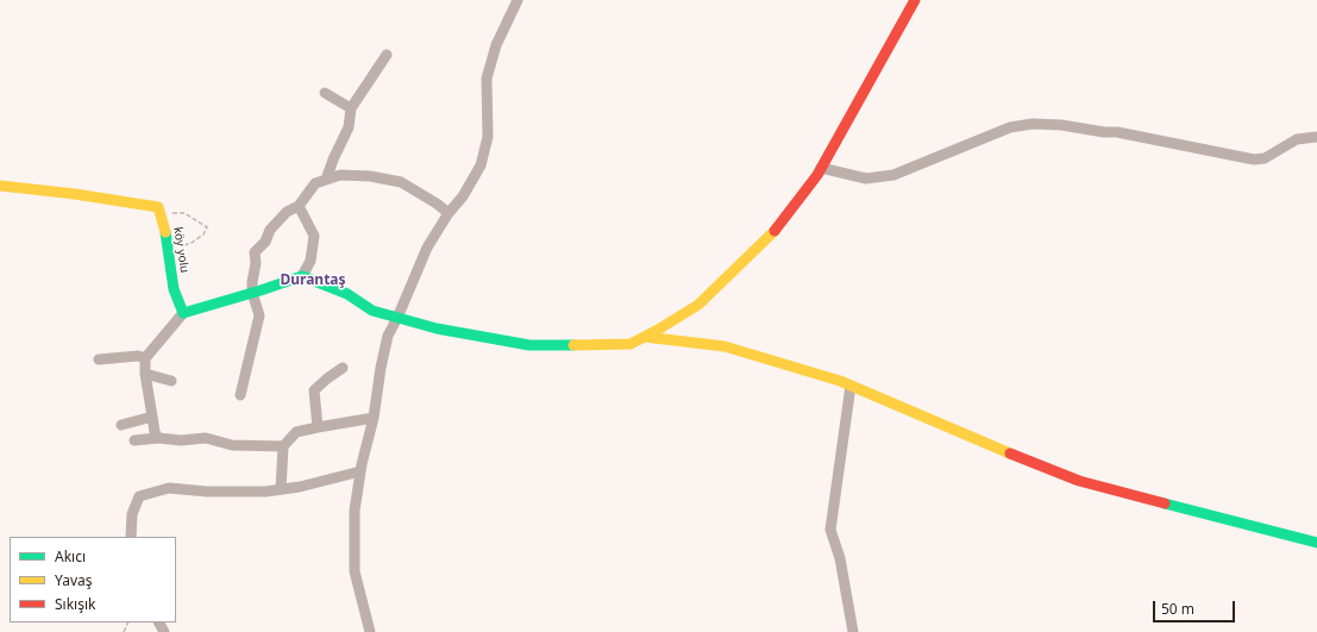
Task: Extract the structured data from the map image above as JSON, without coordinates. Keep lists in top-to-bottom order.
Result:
{
  "streets": {
    "street": ["köy yolu"]
  },
  "districts": ["Durantaş"],
  "legend": ["Akıcı", "Yavaş", "Sıkışık"],
  "scale_bar": "50 m"
}
